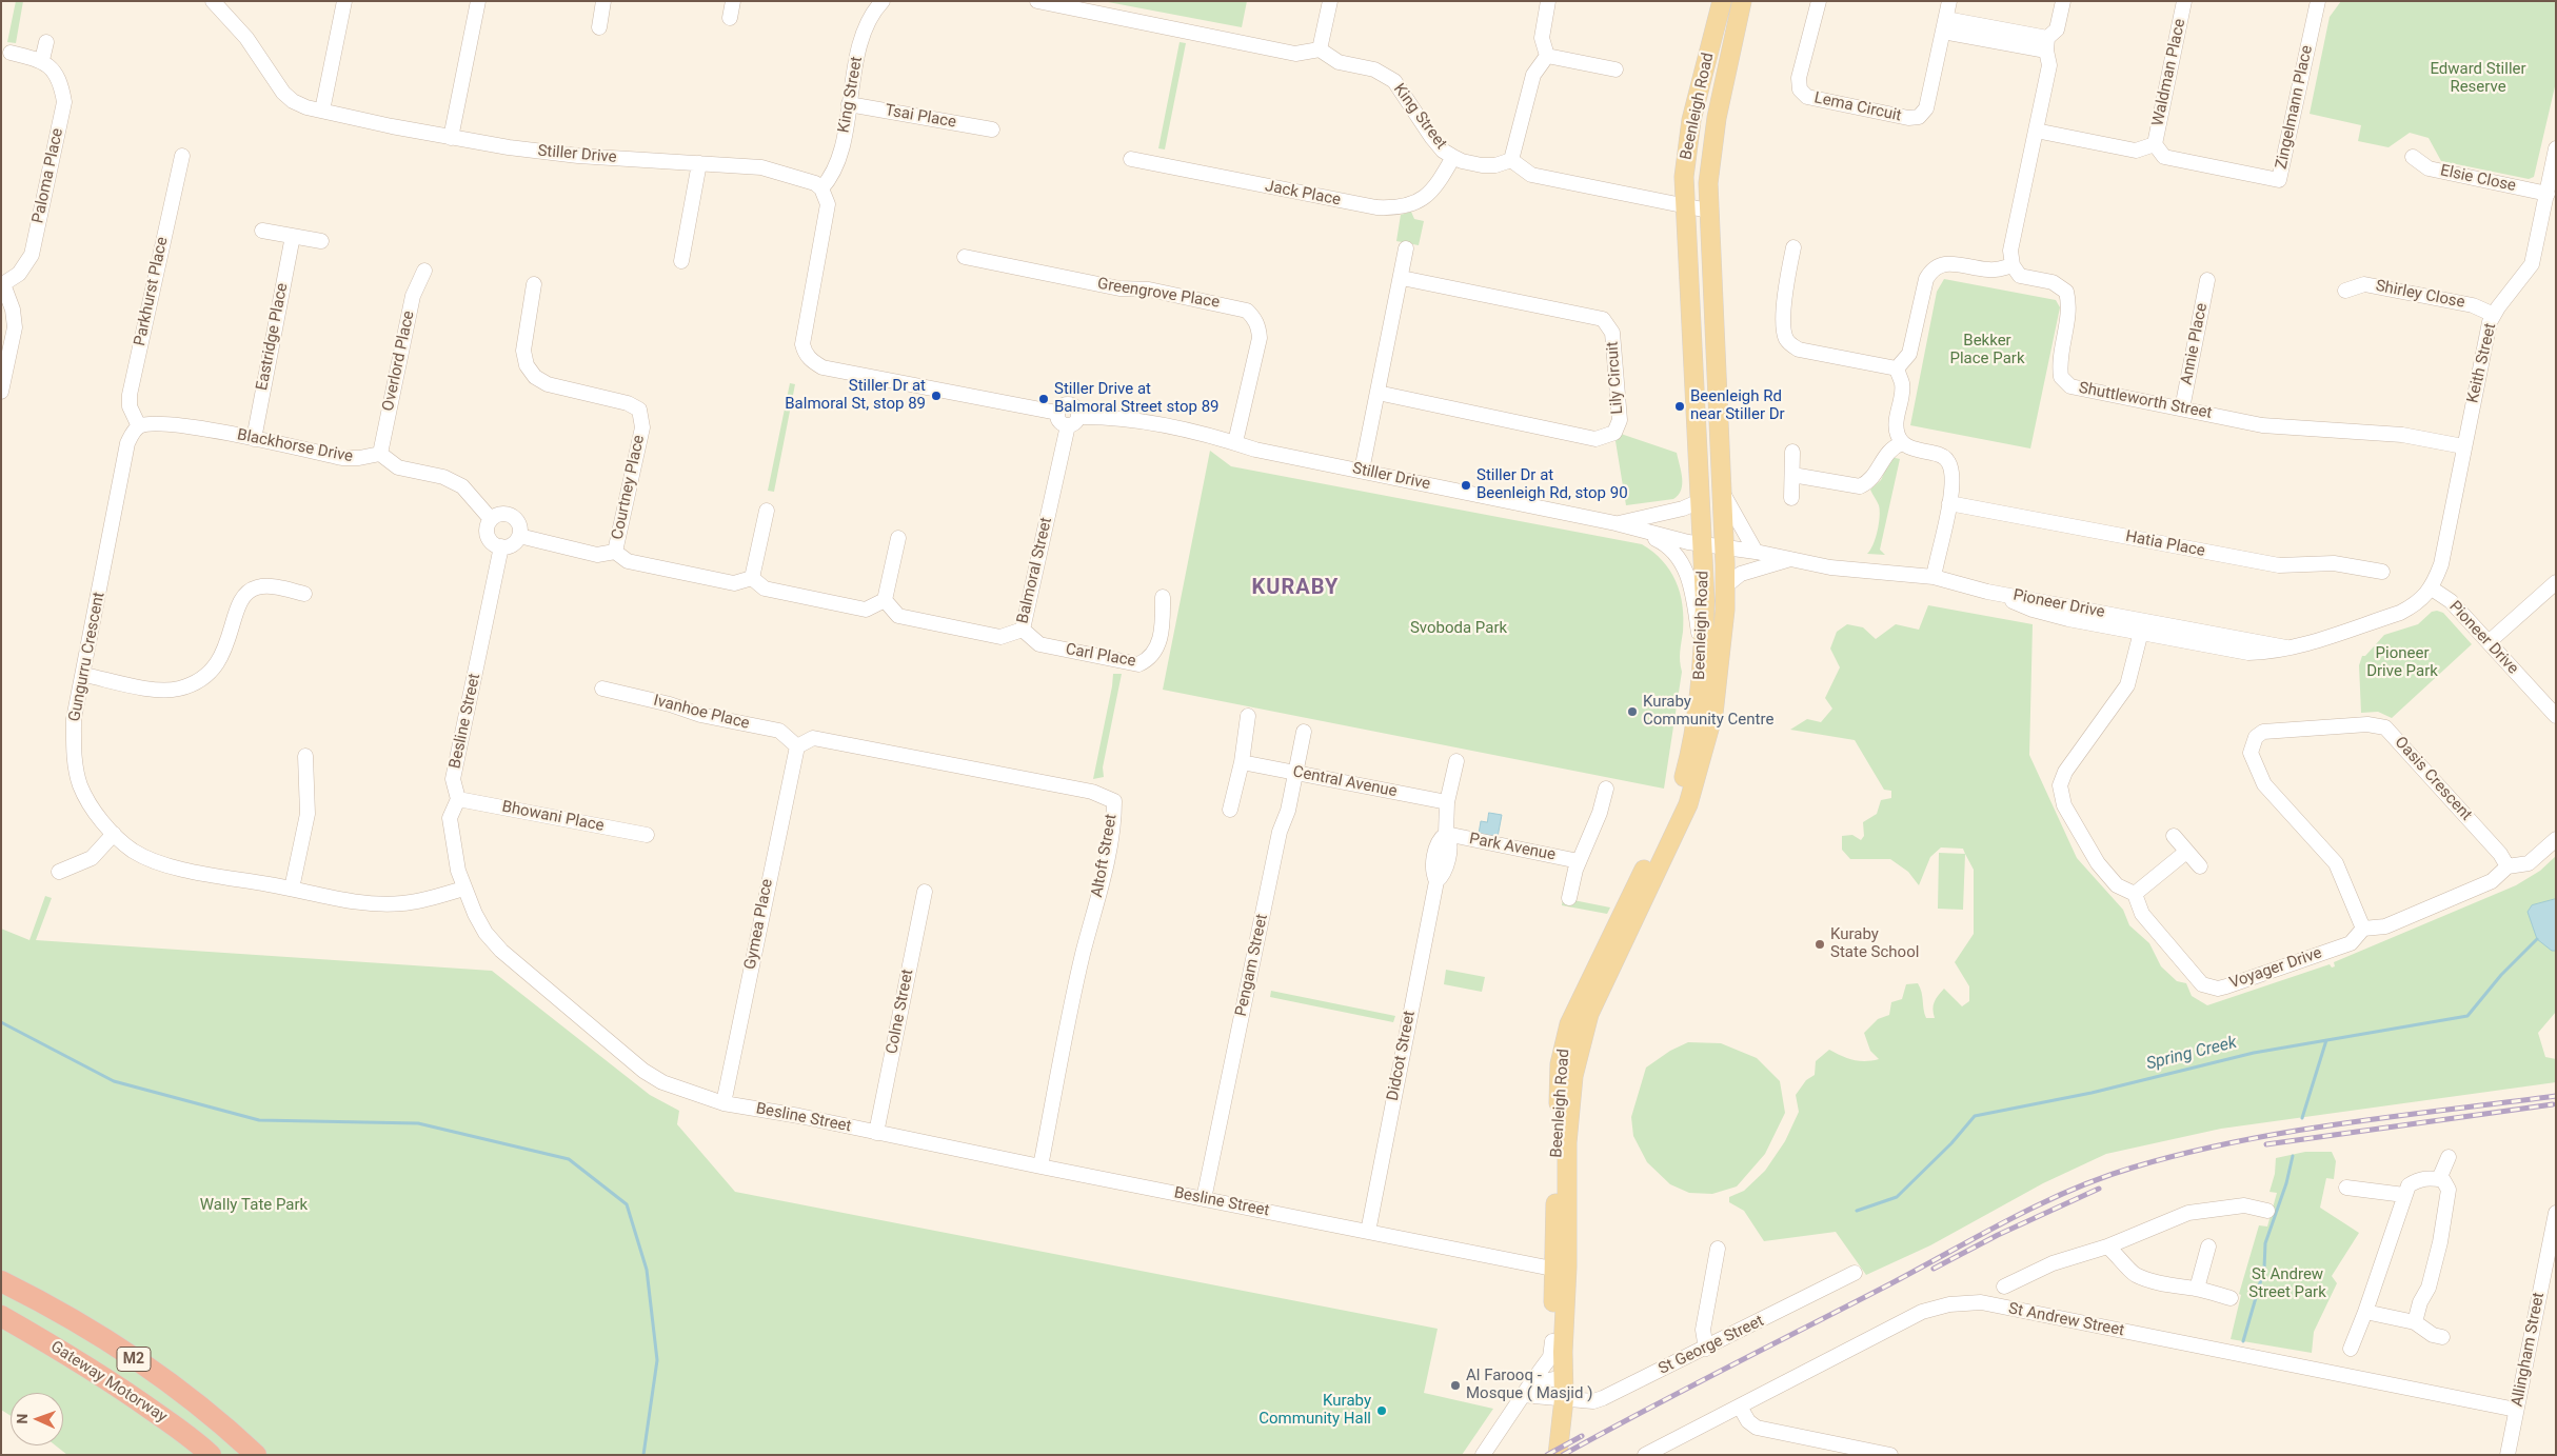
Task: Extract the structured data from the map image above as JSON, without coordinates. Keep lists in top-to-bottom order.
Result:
{
  "streets": {
    "highway": ["M2", "Gateway Motorway"],
    "main road": ["Beenleigh Road"],
    "street": [
      "Waldman Place",
      "King Street",
      "Lema Circuit",
      "Zingelmann Place",
      "Tsai Place",
      "Stiller Drive",
      "Paloma Place",
      "Elsie Close",
      "Jack Place",
      "Parkhurst Place",
      "Greengrove Place",
      "Shirley Close",
      "Eastridge Place",
      "Annie Place",
      "Overlord Place",
      "Keith Street",
      "Lily Circuit",
      "Shuttleworth Street",
      "Blackhorse Drive",
      "Courtney Place",
      "Hatia Place",
      "Balmoral Street",
      "Pioneer Drive",
      "Carl Place",
      "Gungurru Crescent",
      "Ivanhoe Place",
      "Besline Street",
      "Oasis Crescent",
      "Central Avenue",
      "Bhowani Place",
      "Park Avenue",
      "Altoft Street",
      "Gymea Place",
      "Pengam Street",
      "Voyager Drive",
      "Colne Street",
      "Didcot Street",
      "St Andrew Street",
      "St George Street",
      "Allingham Street"
    ]
  },
  "crossings": [
    ["Waldman Place", "Zingelmann Place"],
    ["King Street", "Tsai Place"],
    ["King Street", "Stiller Drive"],
    ["King Street", "Jack Place"],
    ["Beenleigh Road", "Stiller Drive"],
    ["Beenleigh Road", "Pioneer Drive"],
    ["Beenleigh Road", "Besline Street"],
    ["Beenleigh Road", "St George Street"],
    ["Stiller Drive", "Greengrove Place"],
    ["Stiller Drive", "Balmoral Street"],
    ["Stiller Drive", "Pioneer Drive"],
    ["Elsie Close", "Keith Street"],
    ["Parkhurst Place", "Blackhorse Drive"],
    ["Parkhurst Place", "Gungurru Crescent"],
    ["Shirley Close", "Keith Street"],
    ["Eastridge Place", "Blackhorse Drive"],
    ["Annie Place", "Shuttleworth Street"],
    ["Overlord Place", "Blackhorse Drive"],
    ["Keith Street", "Shuttleworth Street"],
    ["Keith Street", "Pioneer Drive"],
    ["Blackhorse Drive", "Gungurru Crescent"],
    ["Balmoral Street", "Carl Place"],
    ["Gungurru Crescent", "Besline Street"],
    ["Ivanhoe Place", "Altoft Street"],
    ["Ivanhoe Place", "Gymea Place"],
    ["Besline Street", "Bhowani Place"],
    ["Besline Street", "Altoft Street"],
    ["Besline Street", "Gymea Place"],
    ["Besline Street", "Pengam Street"],
    ["Besline Street", "Colne Street"],
    ["Besline Street", "Didcot Street"],
    ["Oasis Crescent", "Voyager Drive"],
    ["Central Avenue", "Pengam Street"],
    ["Central Avenue", "Didcot Street"],
    ["Park Avenue", "Didcot Street"],
    ["Altoft Street", "Gymea Place"],
    ["St Andrew Street", "Allingham Street"]
  ],
  "districts": ["KURABY"],
  "water": ["Spring Creek"],
  "parks": [
    "Edward Stiller Reserve",
    "Bekker Place Park",
    "Svoboda Park",
    "Pioneer Drive Park",
    "Wally Tate Park",
    "St Andrew Street Park"
  ],
  "places": [
    "Stiller Dr at Balmoral St, stop 89",
    "Stiller Drive at Balmoral Street stop 89",
    "Beenleigh Rd near Stiller Dr",
    "Stiller Dr at Beenleigh Rd, stop 90",
    "Kuraby Community Centre",
    "Kuraby State School",
    "Al Farooq - Mosque ( Masjid )",
    "Kuraby Community Hall"
  ],
  "north": "left"
}
